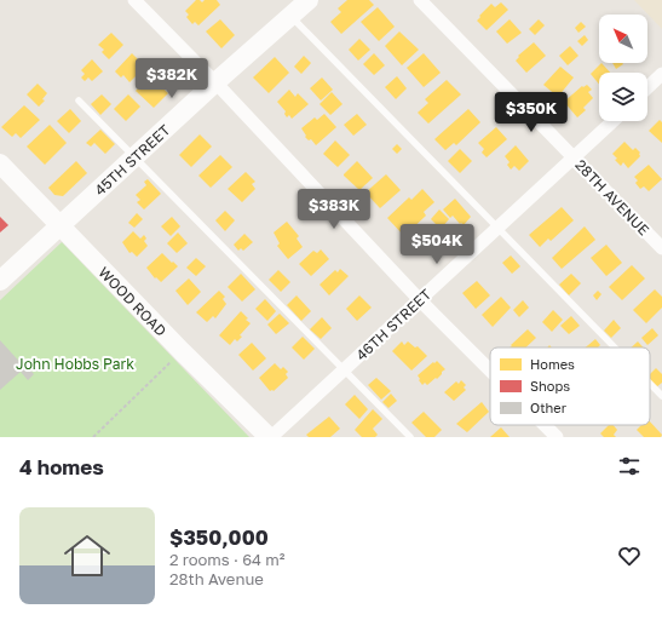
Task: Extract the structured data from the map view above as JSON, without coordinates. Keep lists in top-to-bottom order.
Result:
{
  "streets": {
    "street": [
      "45TH STREET",
      "28TH AVENUE",
      "WOOD ROAD",
      "46TH STREET"
    ]
  },
  "crossings": [
    ["45TH STREET", "WOOD ROAD"],
    ["28TH AVENUE", "46TH STREET"],
    ["WOOD ROAD", "46TH STREET"]
  ],
  "parks": ["John Hobbs Park"],
  "legend": ["Homes", "Shops", "Other"],
  "north": "top left",
  "page": {
    "price": [
      "$382K",
      "$350K",
      "$383K",
      "$504K"
    ],
    "heading": "4 homes",
    "list": [
      {
        "name": "$350,000",
        "note": "2 rooms · 64 m² · 28th Avenue"
      }
    ]
  }
}
